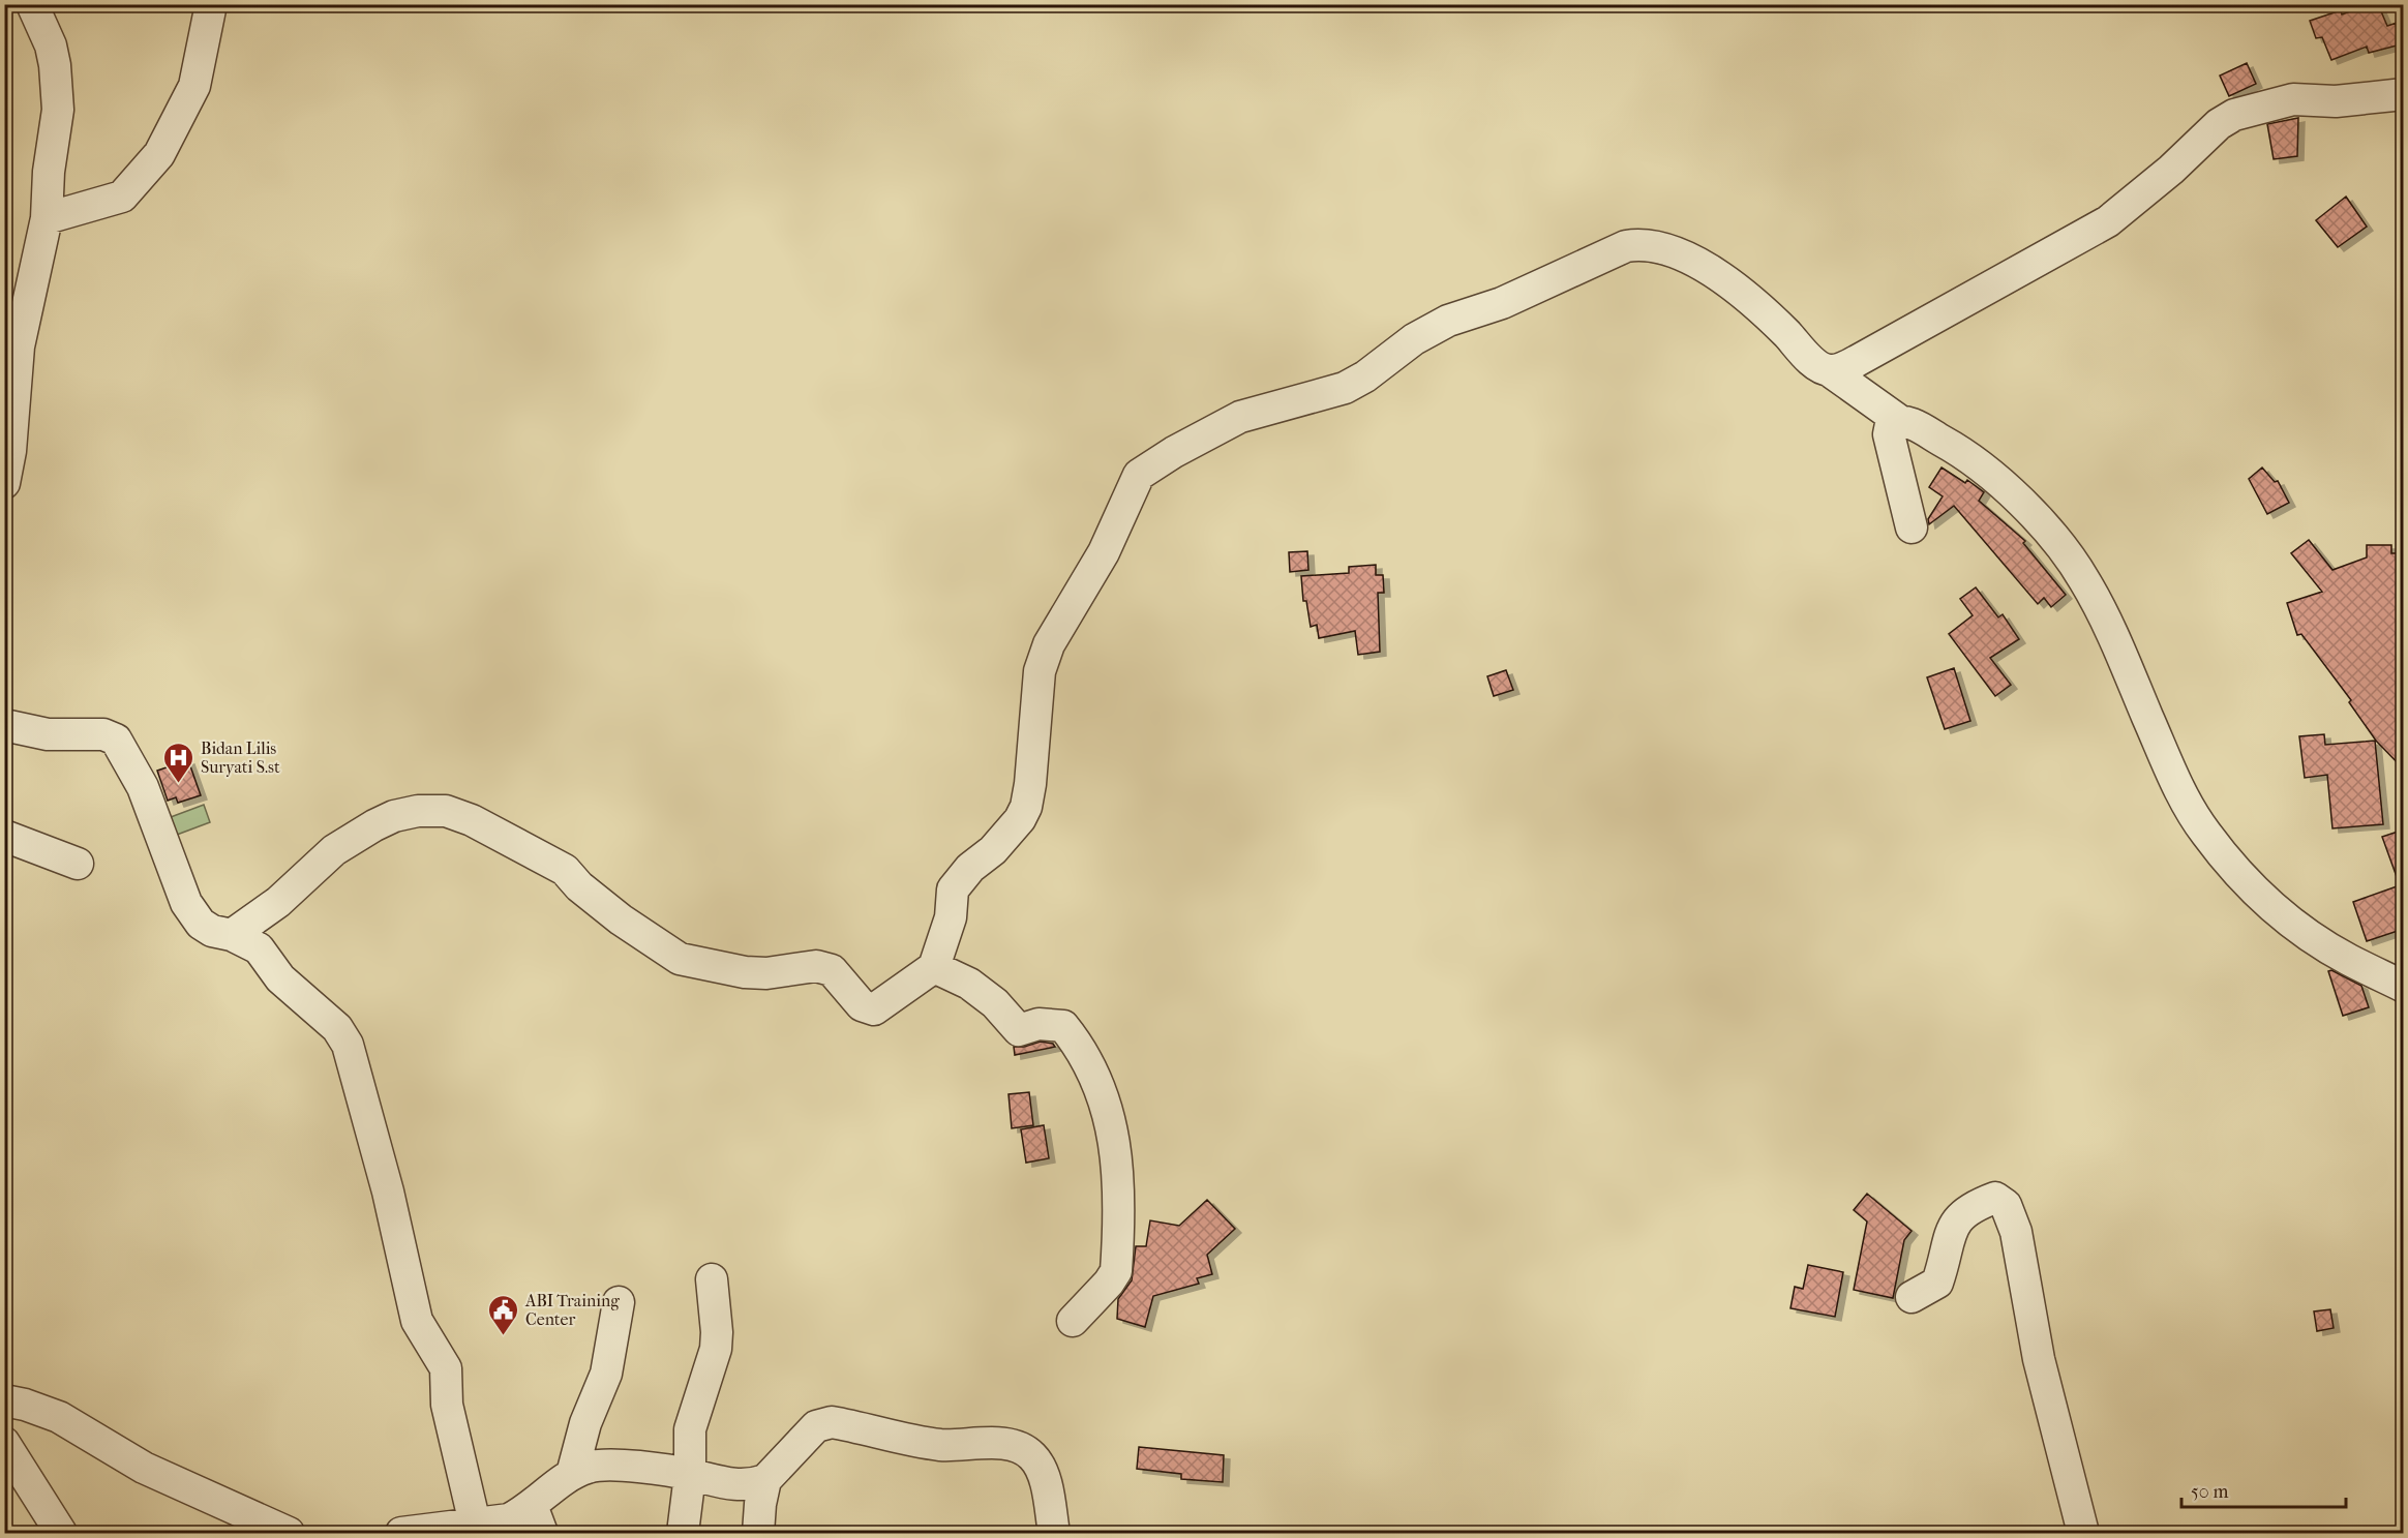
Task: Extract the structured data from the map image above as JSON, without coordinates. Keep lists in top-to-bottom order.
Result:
{
  "places": {
    "hospital": ["Bidan Lilis Suryati S.st"],
    "public building": ["ABI Training Center"]
  },
  "scale_bar": "50 m"
}
